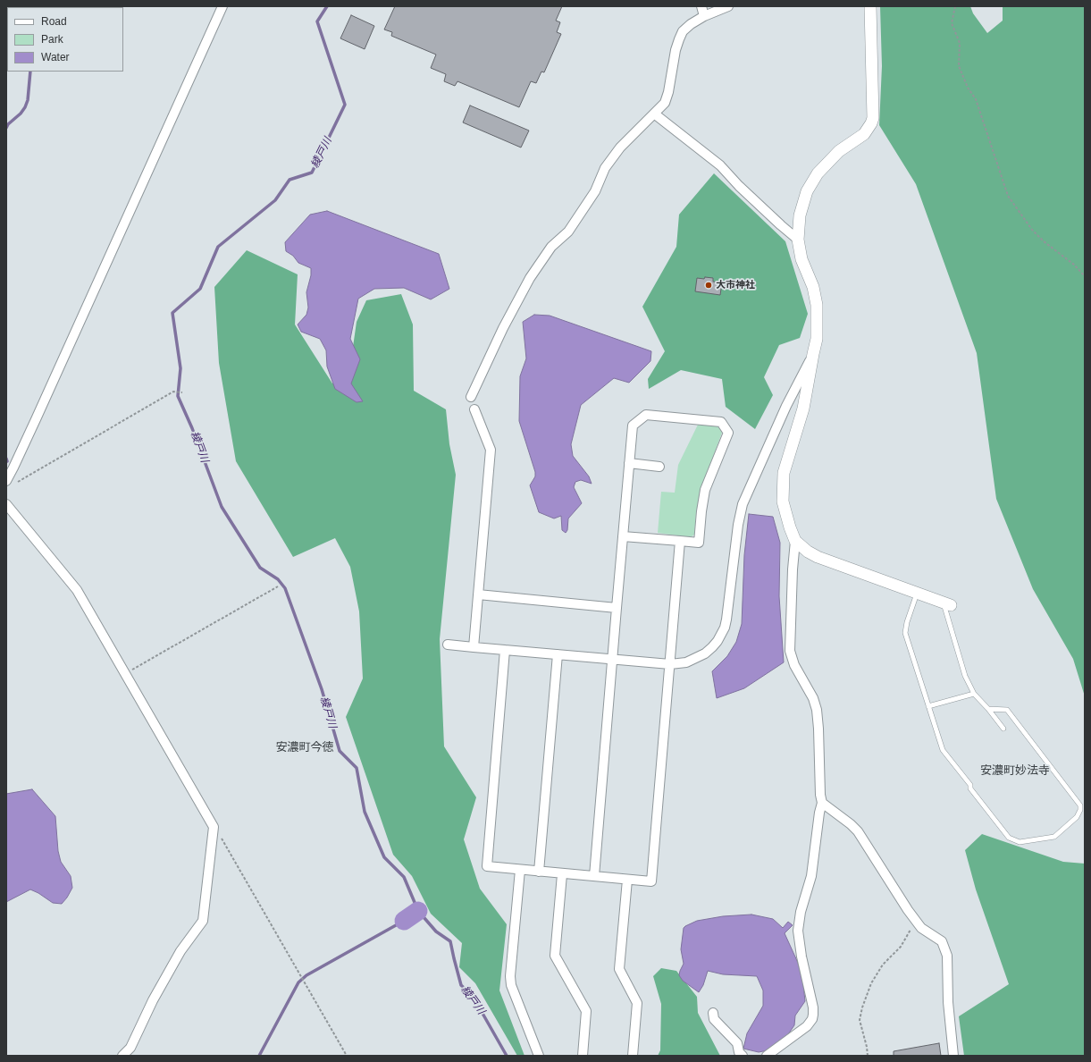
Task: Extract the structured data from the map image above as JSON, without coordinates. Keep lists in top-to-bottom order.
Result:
{
  "districts": ["安濃町今徳", "安濃町妙法寺"],
  "water": ["綾戸川"],
  "places": ["大市神社"],
  "legend": ["Road", "Park", "Water"]
}
